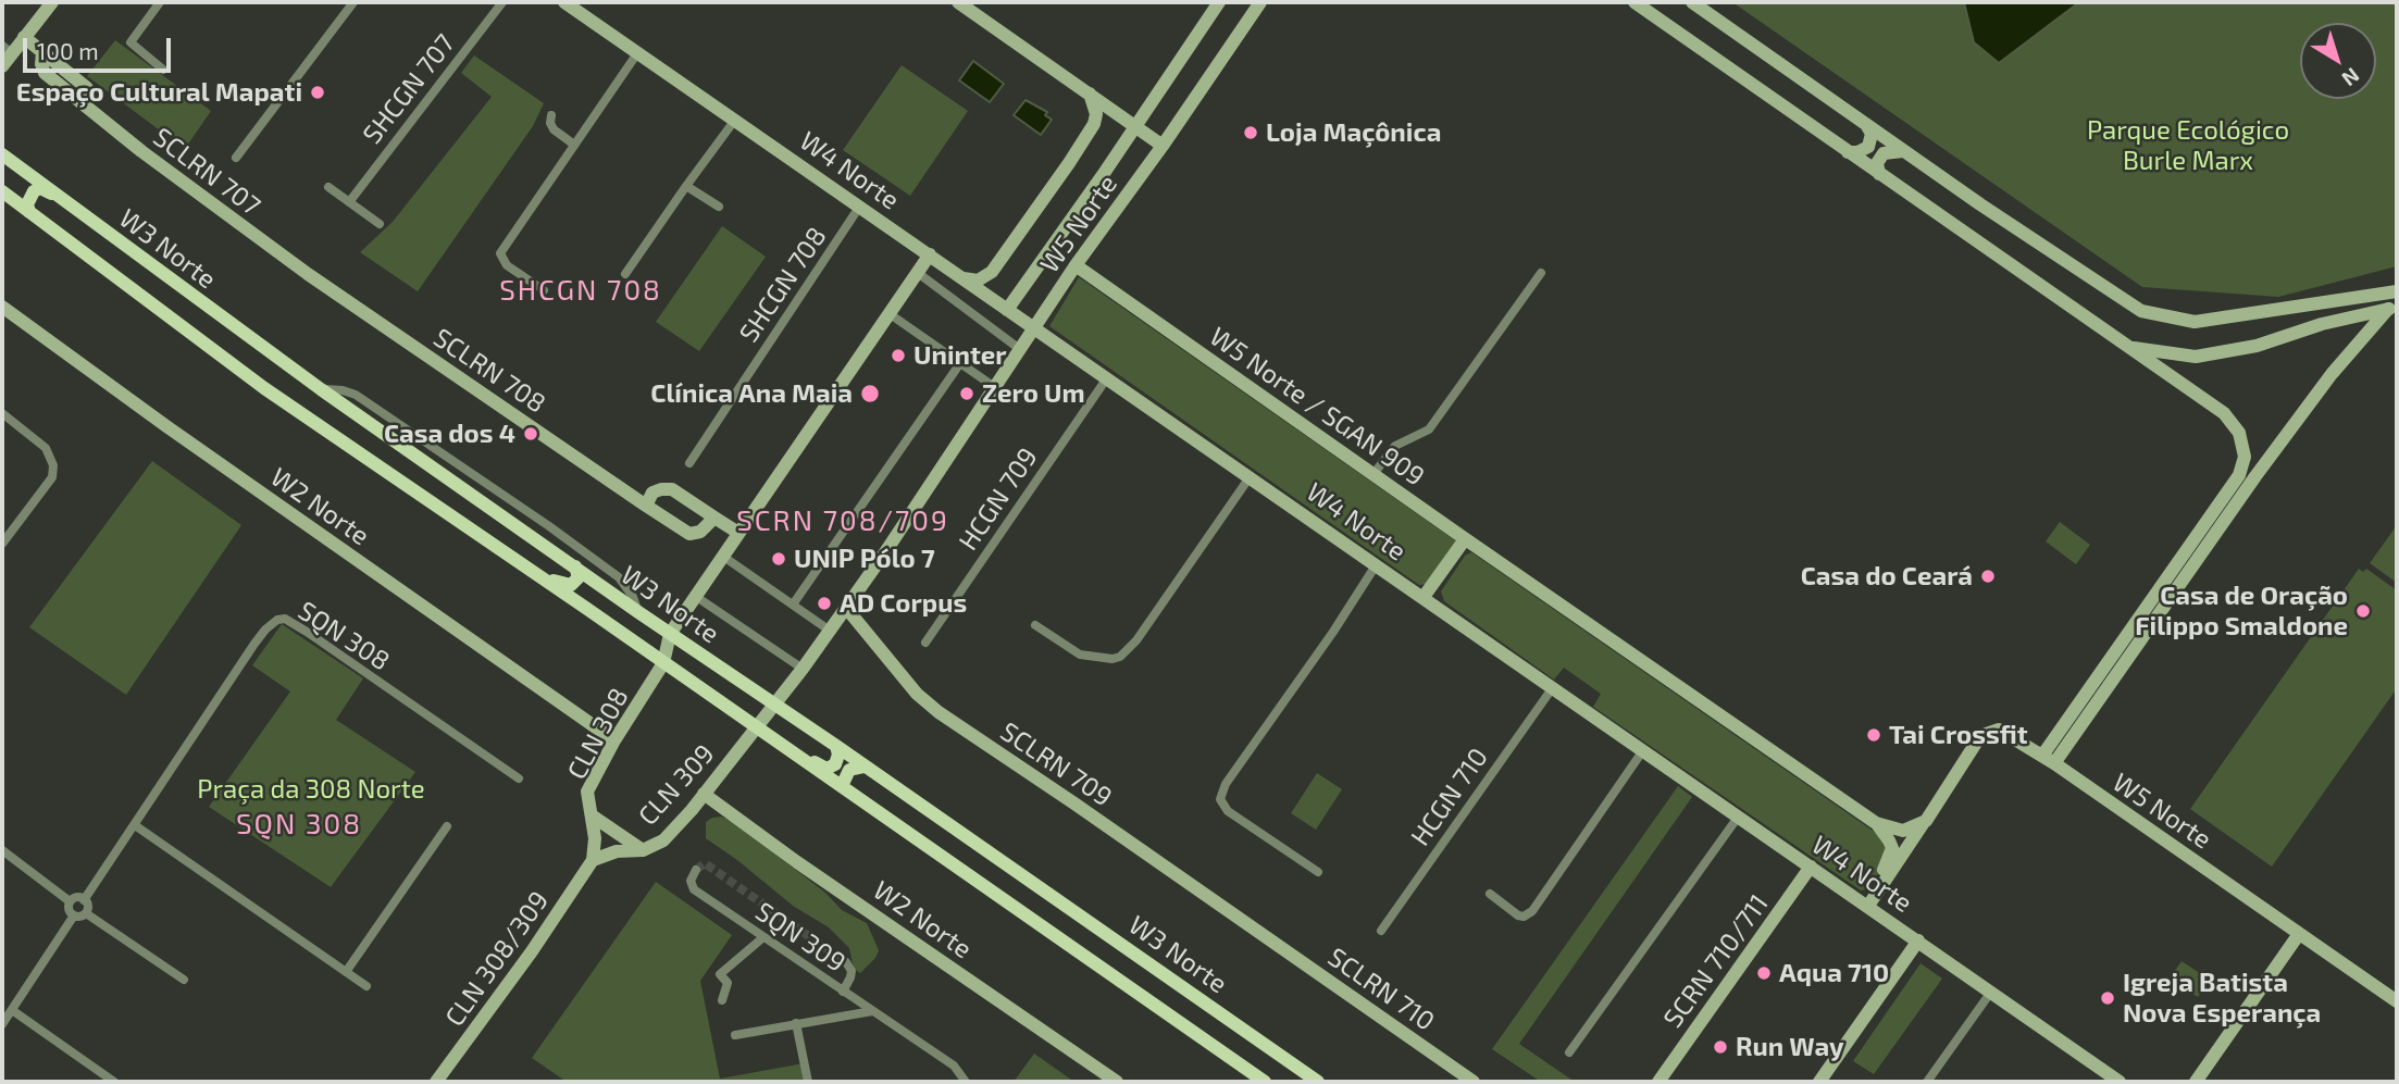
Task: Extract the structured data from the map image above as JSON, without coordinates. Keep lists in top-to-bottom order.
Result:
{
  "streets": {
    "main road": ["W3 Norte"],
    "street": [
      "SHCGN 707",
      "W4 Norte",
      "SCLRN 707",
      "W5 Norte",
      "SHCGN 708",
      "SCLRN 708",
      "W5 Norte / SGAN 909",
      "HCGN 709",
      "W2 Norte",
      "SQN 308",
      "CLN 308",
      "SCLRN 709",
      "CLN 309",
      "HCGN 710",
      "SQN 309",
      "CLN 308/309",
      "SCRN 710/711",
      "SCLRN 710"
    ]
  },
  "crossings": [
    ["W4 Norte", "W5 Norte"],
    ["W4 Norte", "SHCGN 708"],
    ["W4 Norte", "HCGN 709"],
    ["W4 Norte", "HCGN 710"],
    ["W4 Norte", "SCRN 710/711"],
    ["SCLRN 707", "SCLRN 708"],
    ["W5 Norte", "W5 Norte / SGAN 909"],
    ["W3 Norte", "CLN 308"],
    ["W3 Norte", "CLN 309"],
    ["W2 Norte", "CLN 308"],
    ["W2 Norte", "CLN 309"],
    ["CLN 308", "CLN 309"],
    ["CLN 308", "CLN 308/309"],
    ["SCLRN 709", "SCLRN 710"],
    ["CLN 309", "CLN 308/309"]
  ],
  "districts": ["SHCGN 708", "SCRN 708/709", "SQN 308"],
  "parks": ["Parque Ecológico Burle Marx", "Praça da 308 Norte"],
  "places": [
    "Espaço Cultural Mapati",
    "Loja Maçônica",
    "Uninter",
    "Clínica Ana Maia",
    "Zero Um",
    "Casa dos 4",
    "UNIP Pólo 7",
    "Casa do Ceará",
    "AD Corpus",
    "Casa de Oração Filippo Smaldone",
    "Tai Crossfit",
    "Aqua 710",
    "Igreja Batista Nova Esperança",
    "Run Way"
  ],
  "scale_bar": "100 m",
  "north": "bottom right"
}
